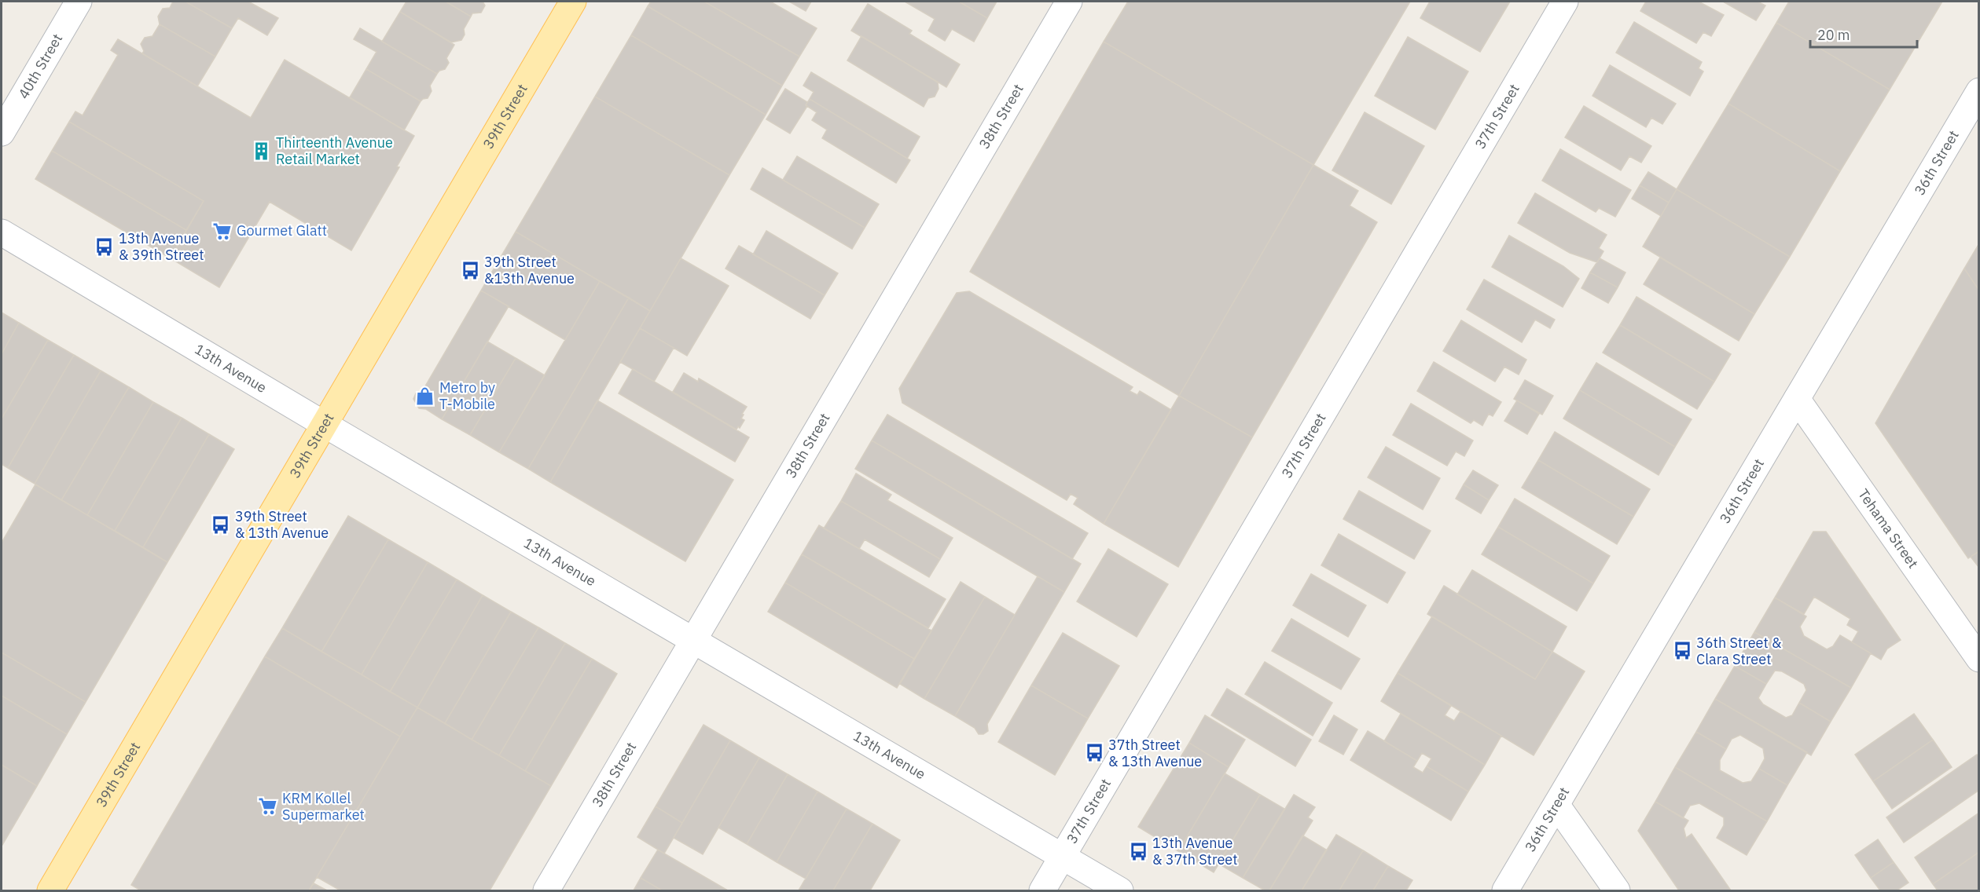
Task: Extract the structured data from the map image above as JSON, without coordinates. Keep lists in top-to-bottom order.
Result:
{
  "streets": {
    "main road": ["39th Street"],
    "street": [
      "40th Street",
      "38th Street",
      "37th Street",
      "36th Street",
      "13th Avenue",
      "Tehama Street"
    ]
  },
  "crossings": [
    ["39th Street", "13th Avenue"],
    ["38th Street", "13th Avenue"],
    ["37th Street", "13th Avenue"],
    ["36th Street", "Tehama Street"]
  ],
  "places": {
    "building": ["Thirteenth Avenue Retail Market"],
    "supermarket": ["Gourmet Glatt", "KRM Kollel Supermarket"],
    "bus stop": [
      "13th Avenue & 39th Street",
      "39th Street &13th Avenue",
      "39th Street & 13th Avenue",
      "36th Street & Clara Street",
      "37th Street & 13th Avenue",
      "13th Avenue & 37th Street"
    ],
    "shop": ["Metro by T-Mobile"]
  },
  "scale_bar": "20 m"
}
